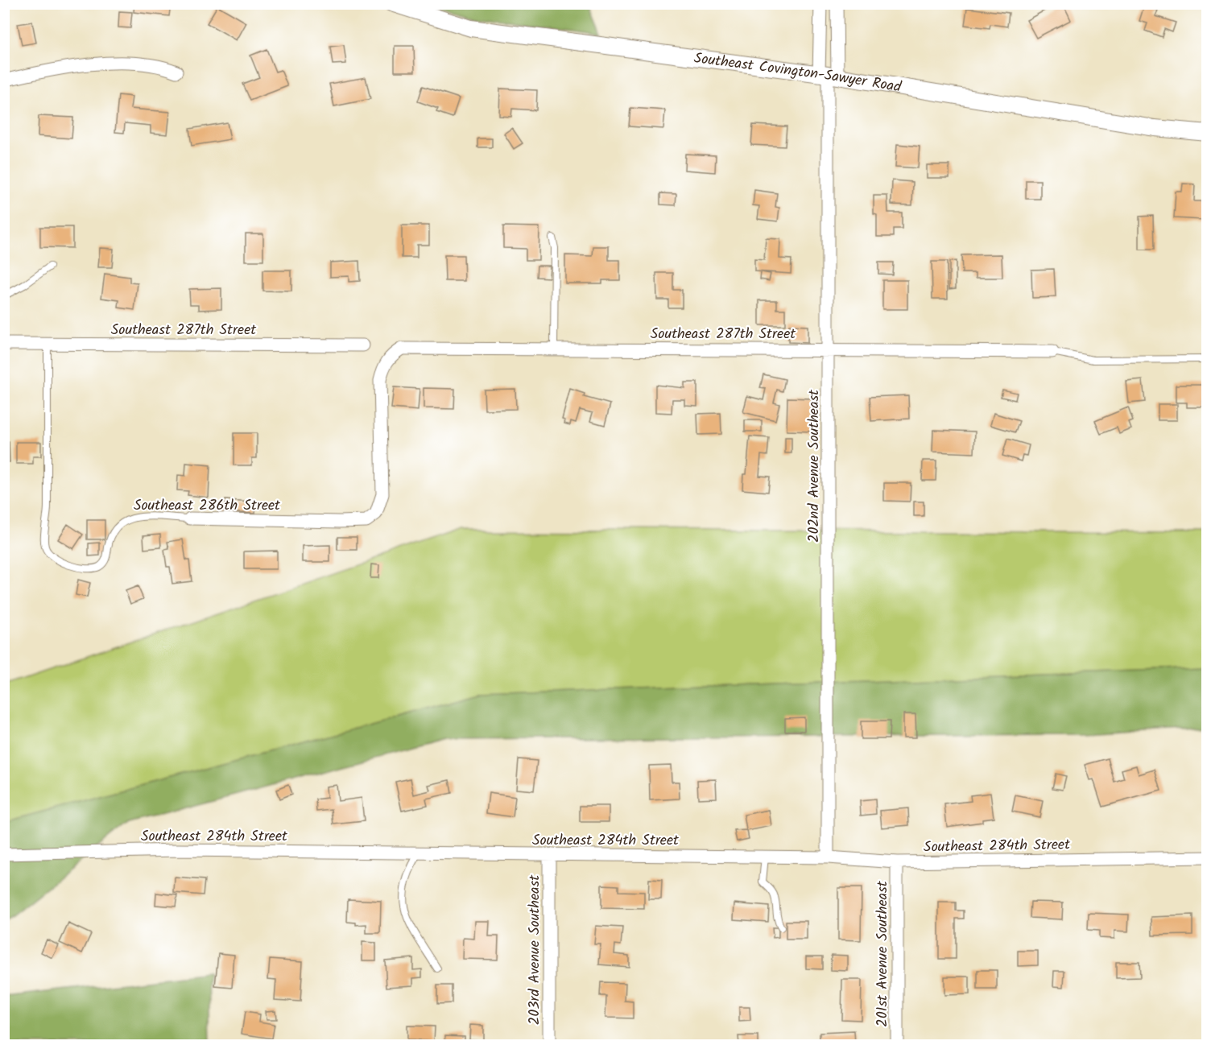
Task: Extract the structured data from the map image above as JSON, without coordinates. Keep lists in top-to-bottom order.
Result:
{
  "streets": {
    "street": [
      "Southeast Covington-Sawyer Road",
      "Southeast 287th Street",
      "202nd Avenue Southeast",
      "Southeast 286th Street",
      "Southeast 284th Street",
      "203rd Avenue Southeast",
      "201st Avenue Southeast"
    ]
  },
  "crossings": [
    ["Southeast Covington-Sawyer Road", "202nd Avenue Southeast"],
    ["Southeast 287th Street", "202nd Avenue Southeast"],
    ["Southeast 287th Street", "Southeast 286th Street"],
    ["202nd Avenue Southeast", "Southeast 284th Street"],
    ["Southeast 284th Street", "203rd Avenue Southeast"],
    ["Southeast 284th Street", "201st Avenue Southeast"]
  ]
}
